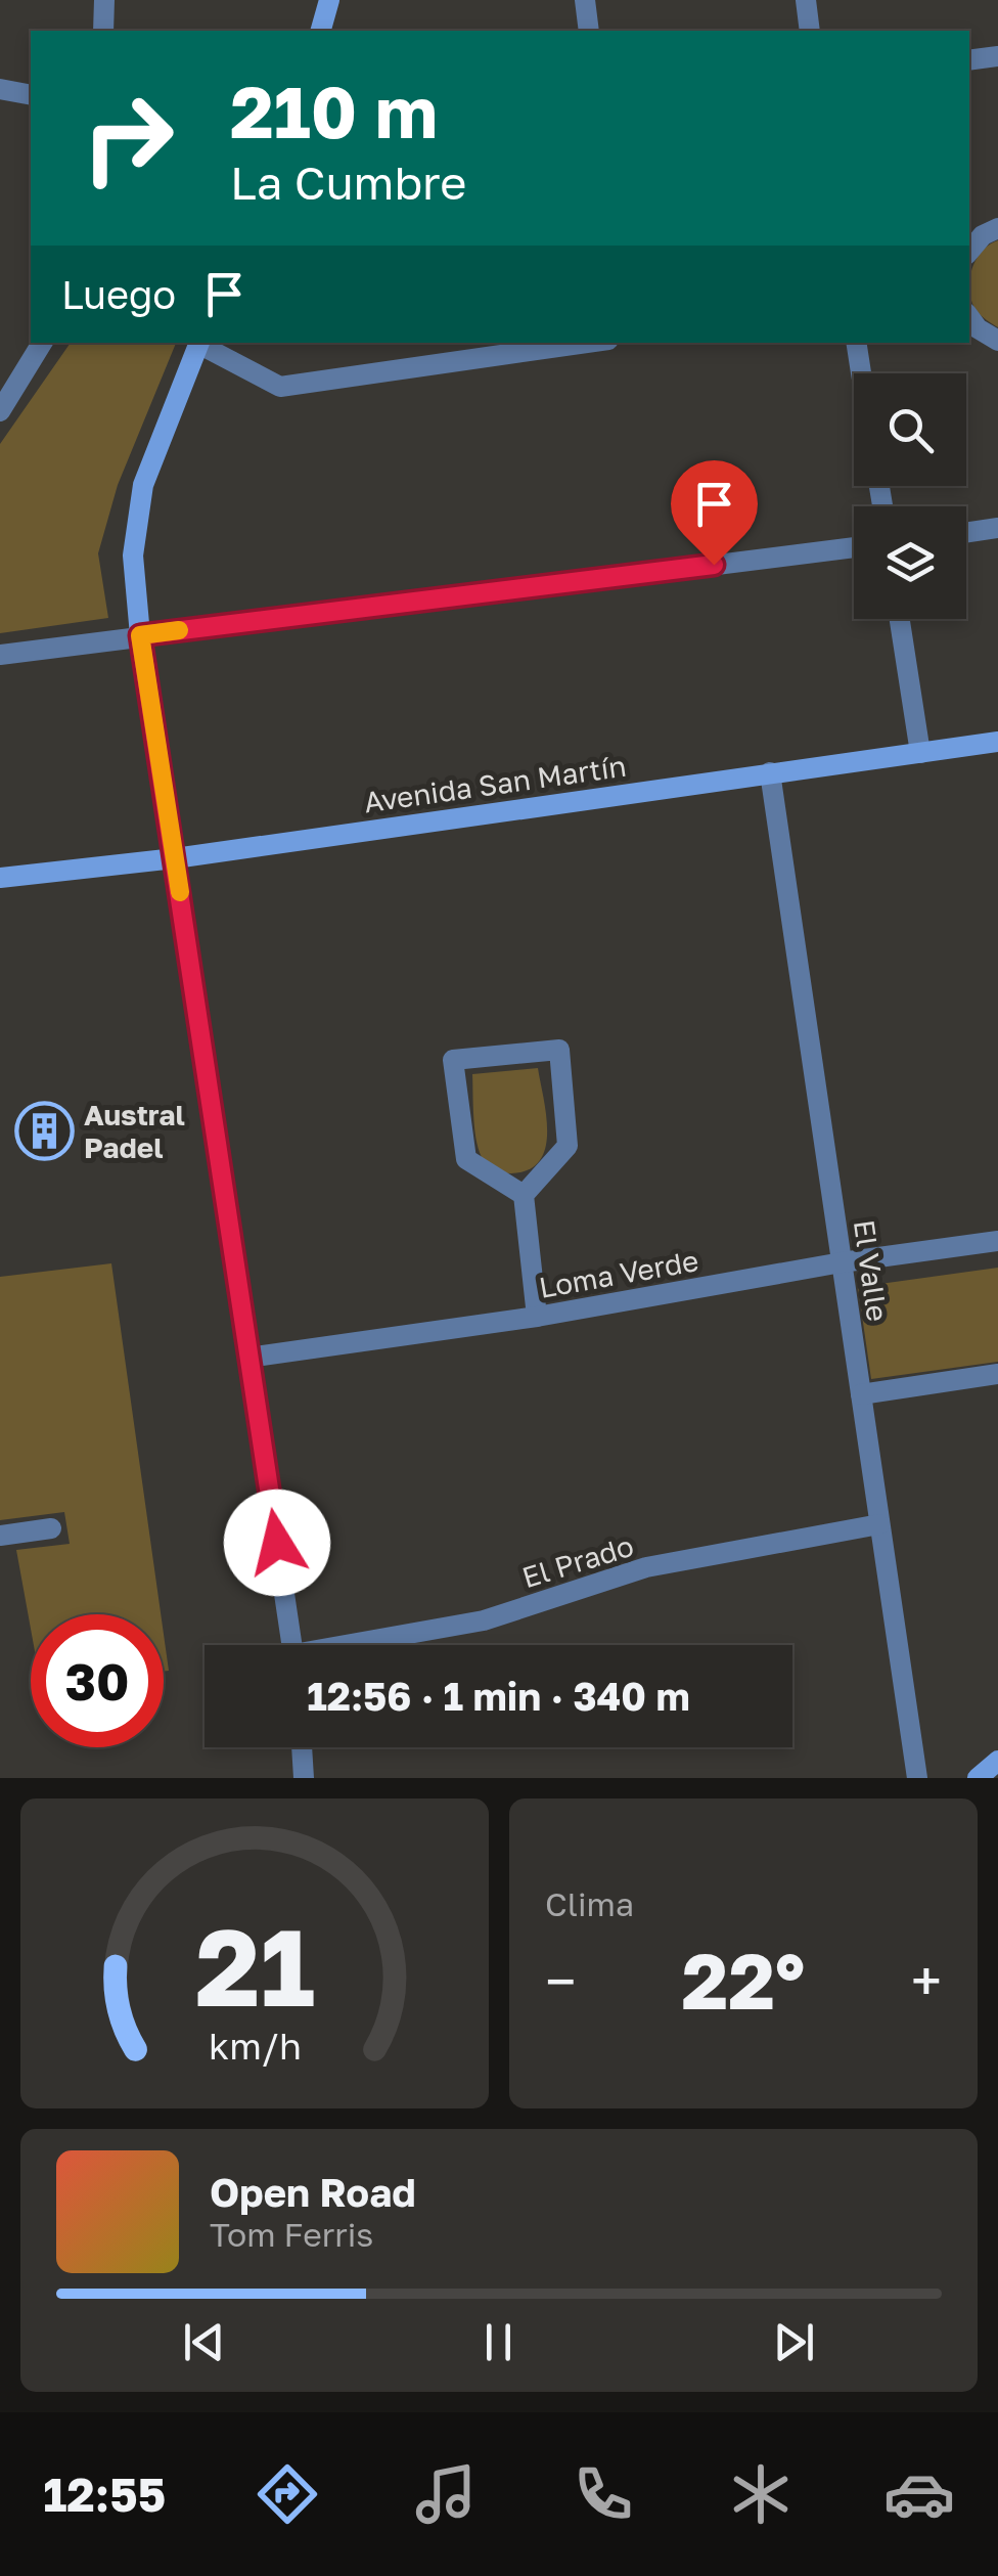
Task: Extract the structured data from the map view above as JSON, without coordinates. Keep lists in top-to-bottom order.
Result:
{
  "streets": {
    "street": [
      "Avenida San Martín",
      "El Valle",
      "Loma Verde",
      "El Prado"
    ]
  },
  "crossings": [
    ["Avenida San Martín", "El Valle"],
    ["El Valle", "Loma Verde"],
    ["El Valle", "El Prado"]
  ],
  "places": {
    "building": ["Austral Padel"]
  },
  "page": {
    "turn": ["210 m", "La Cumbre"],
    "then": "Luego",
    "limit": "30",
    "trip": "12:56 · 1 min · 340 m",
    "tile": "Clima",
    "heat": ["−", "22°", "+"],
    "song": ["Open Road", "Tom Ferris"],
    "tabs": "12:55",
    "gauge": ["21", "km/h"]
  }
}
